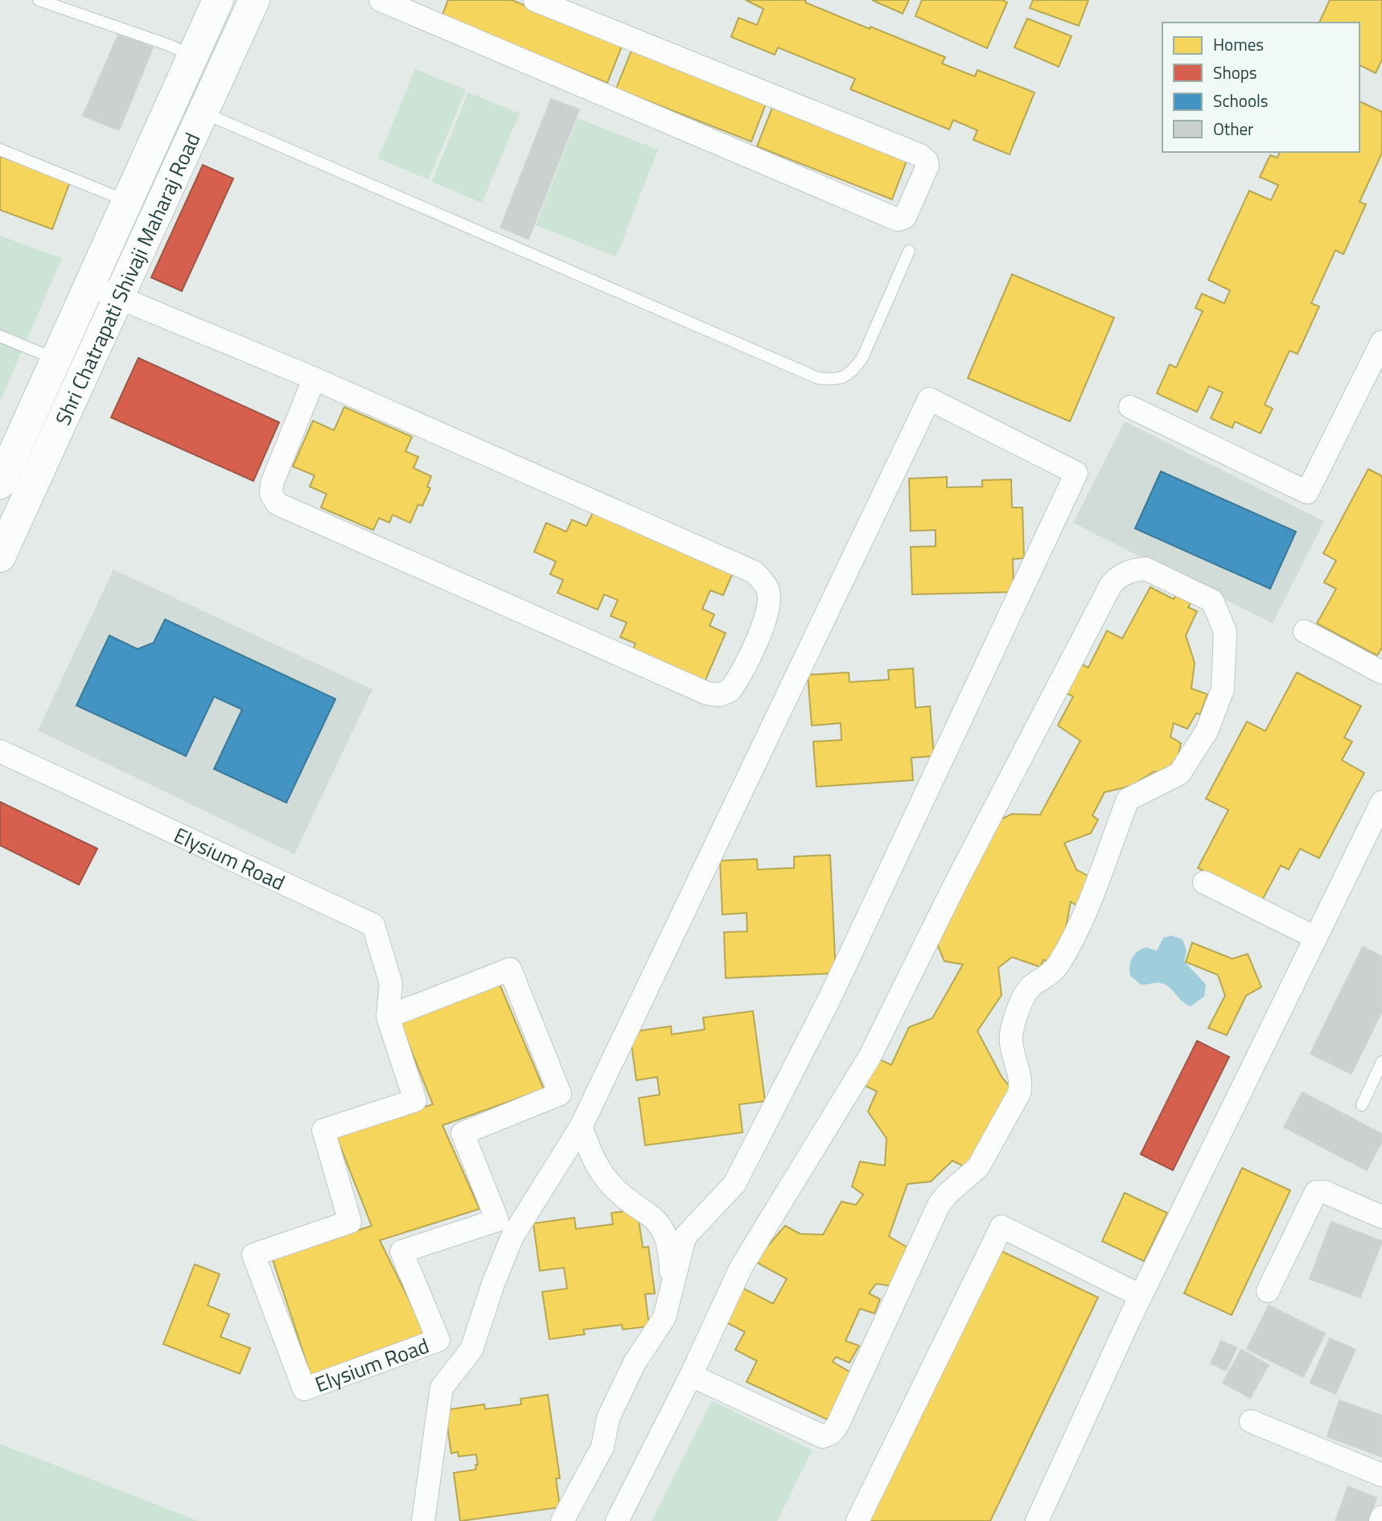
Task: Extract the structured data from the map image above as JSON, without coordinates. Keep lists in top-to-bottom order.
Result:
{
  "streets": {
    "main road": ["Shri Chatrapati Shivaji Maharaj Road"],
    "street": ["Elysium Road"]
  },
  "legend": [
    "Homes",
    "Shops",
    "Schools",
    "Other"
  ]
}
